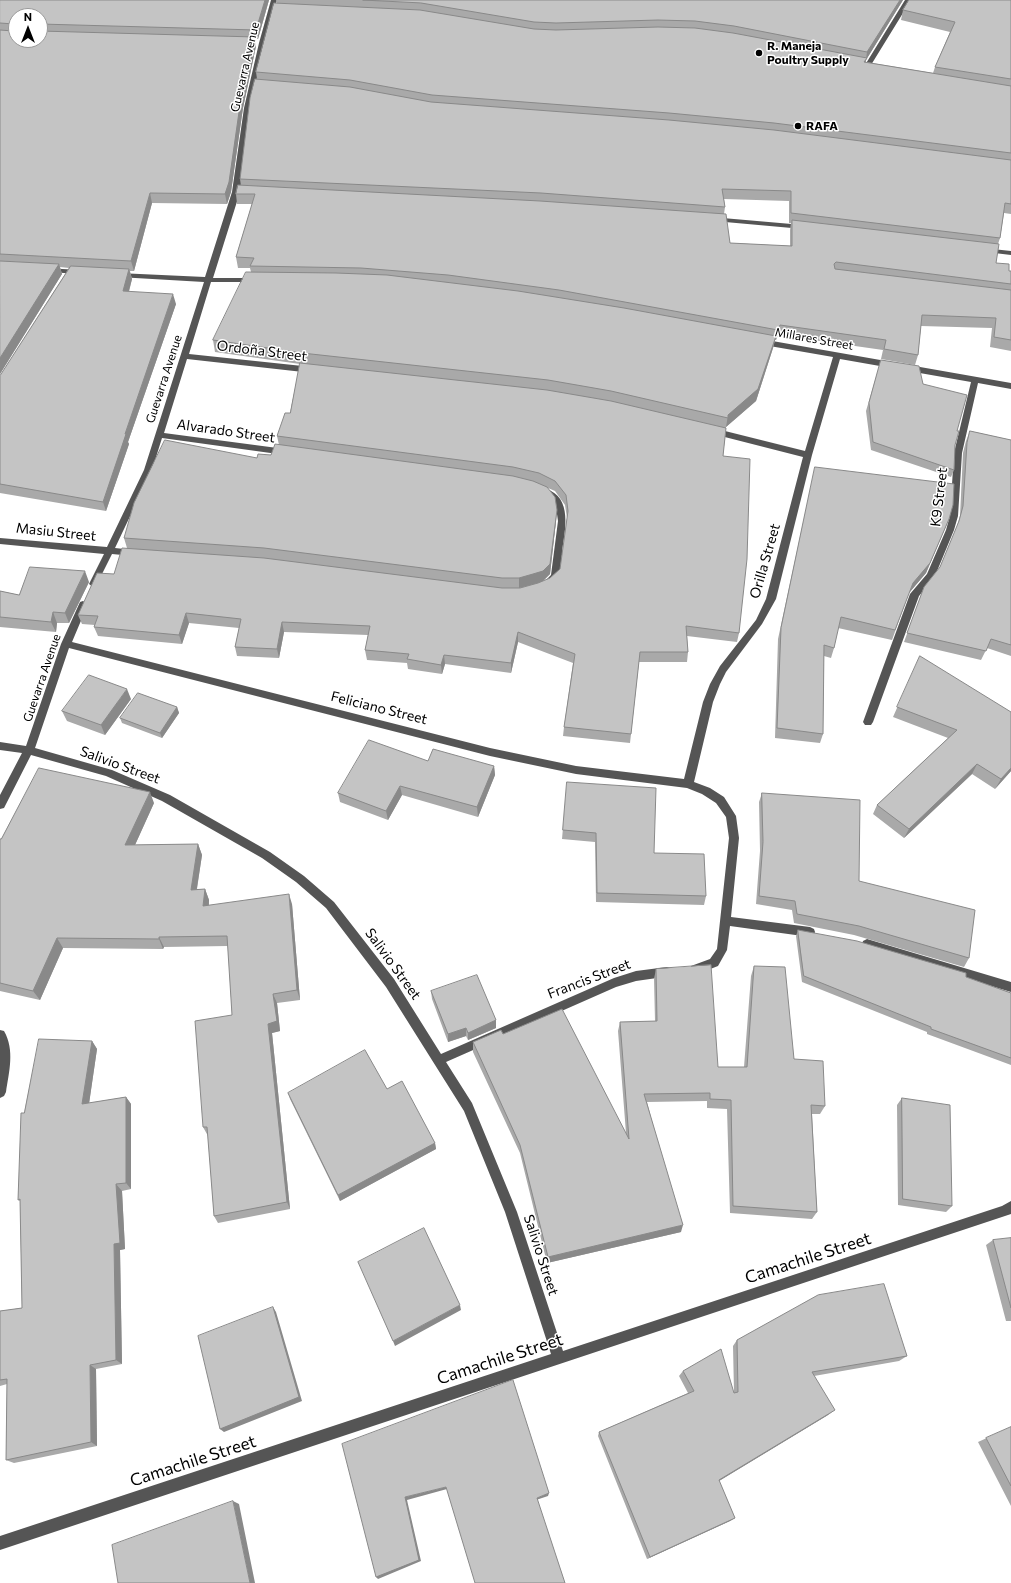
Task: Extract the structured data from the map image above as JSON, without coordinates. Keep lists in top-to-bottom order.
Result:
{
  "streets": {
    "street": [
      "Guevarra Avenue",
      "Millares Street",
      "Ordoña Street",
      "Alvarado Street",
      "K9 Street",
      "Masiu Street",
      "Orilla Street",
      "Feliciano Street",
      "Salivio Street",
      "Francis Street",
      "Camachile Street"
    ]
  },
  "crossings": [
    ["Guevarra Avenue", "Ordoña Street"],
    ["Guevarra Avenue", "Alvarado Street"],
    ["Guevarra Avenue", "Masiu Street"],
    ["Guevarra Avenue", "Feliciano Street"],
    ["Guevarra Avenue", "Salivio Street"],
    ["Millares Street", "K9 Street"],
    ["Millares Street", "Orilla Street"],
    ["Orilla Street", "Feliciano Street"],
    ["Feliciano Street", "Francis Street"],
    ["Salivio Street", "Francis Street"],
    ["Salivio Street", "Camachile Street"]
  ],
  "places": ["R. Maneja Poultry Supply", "RAFA"],
  "north": "top"
}
